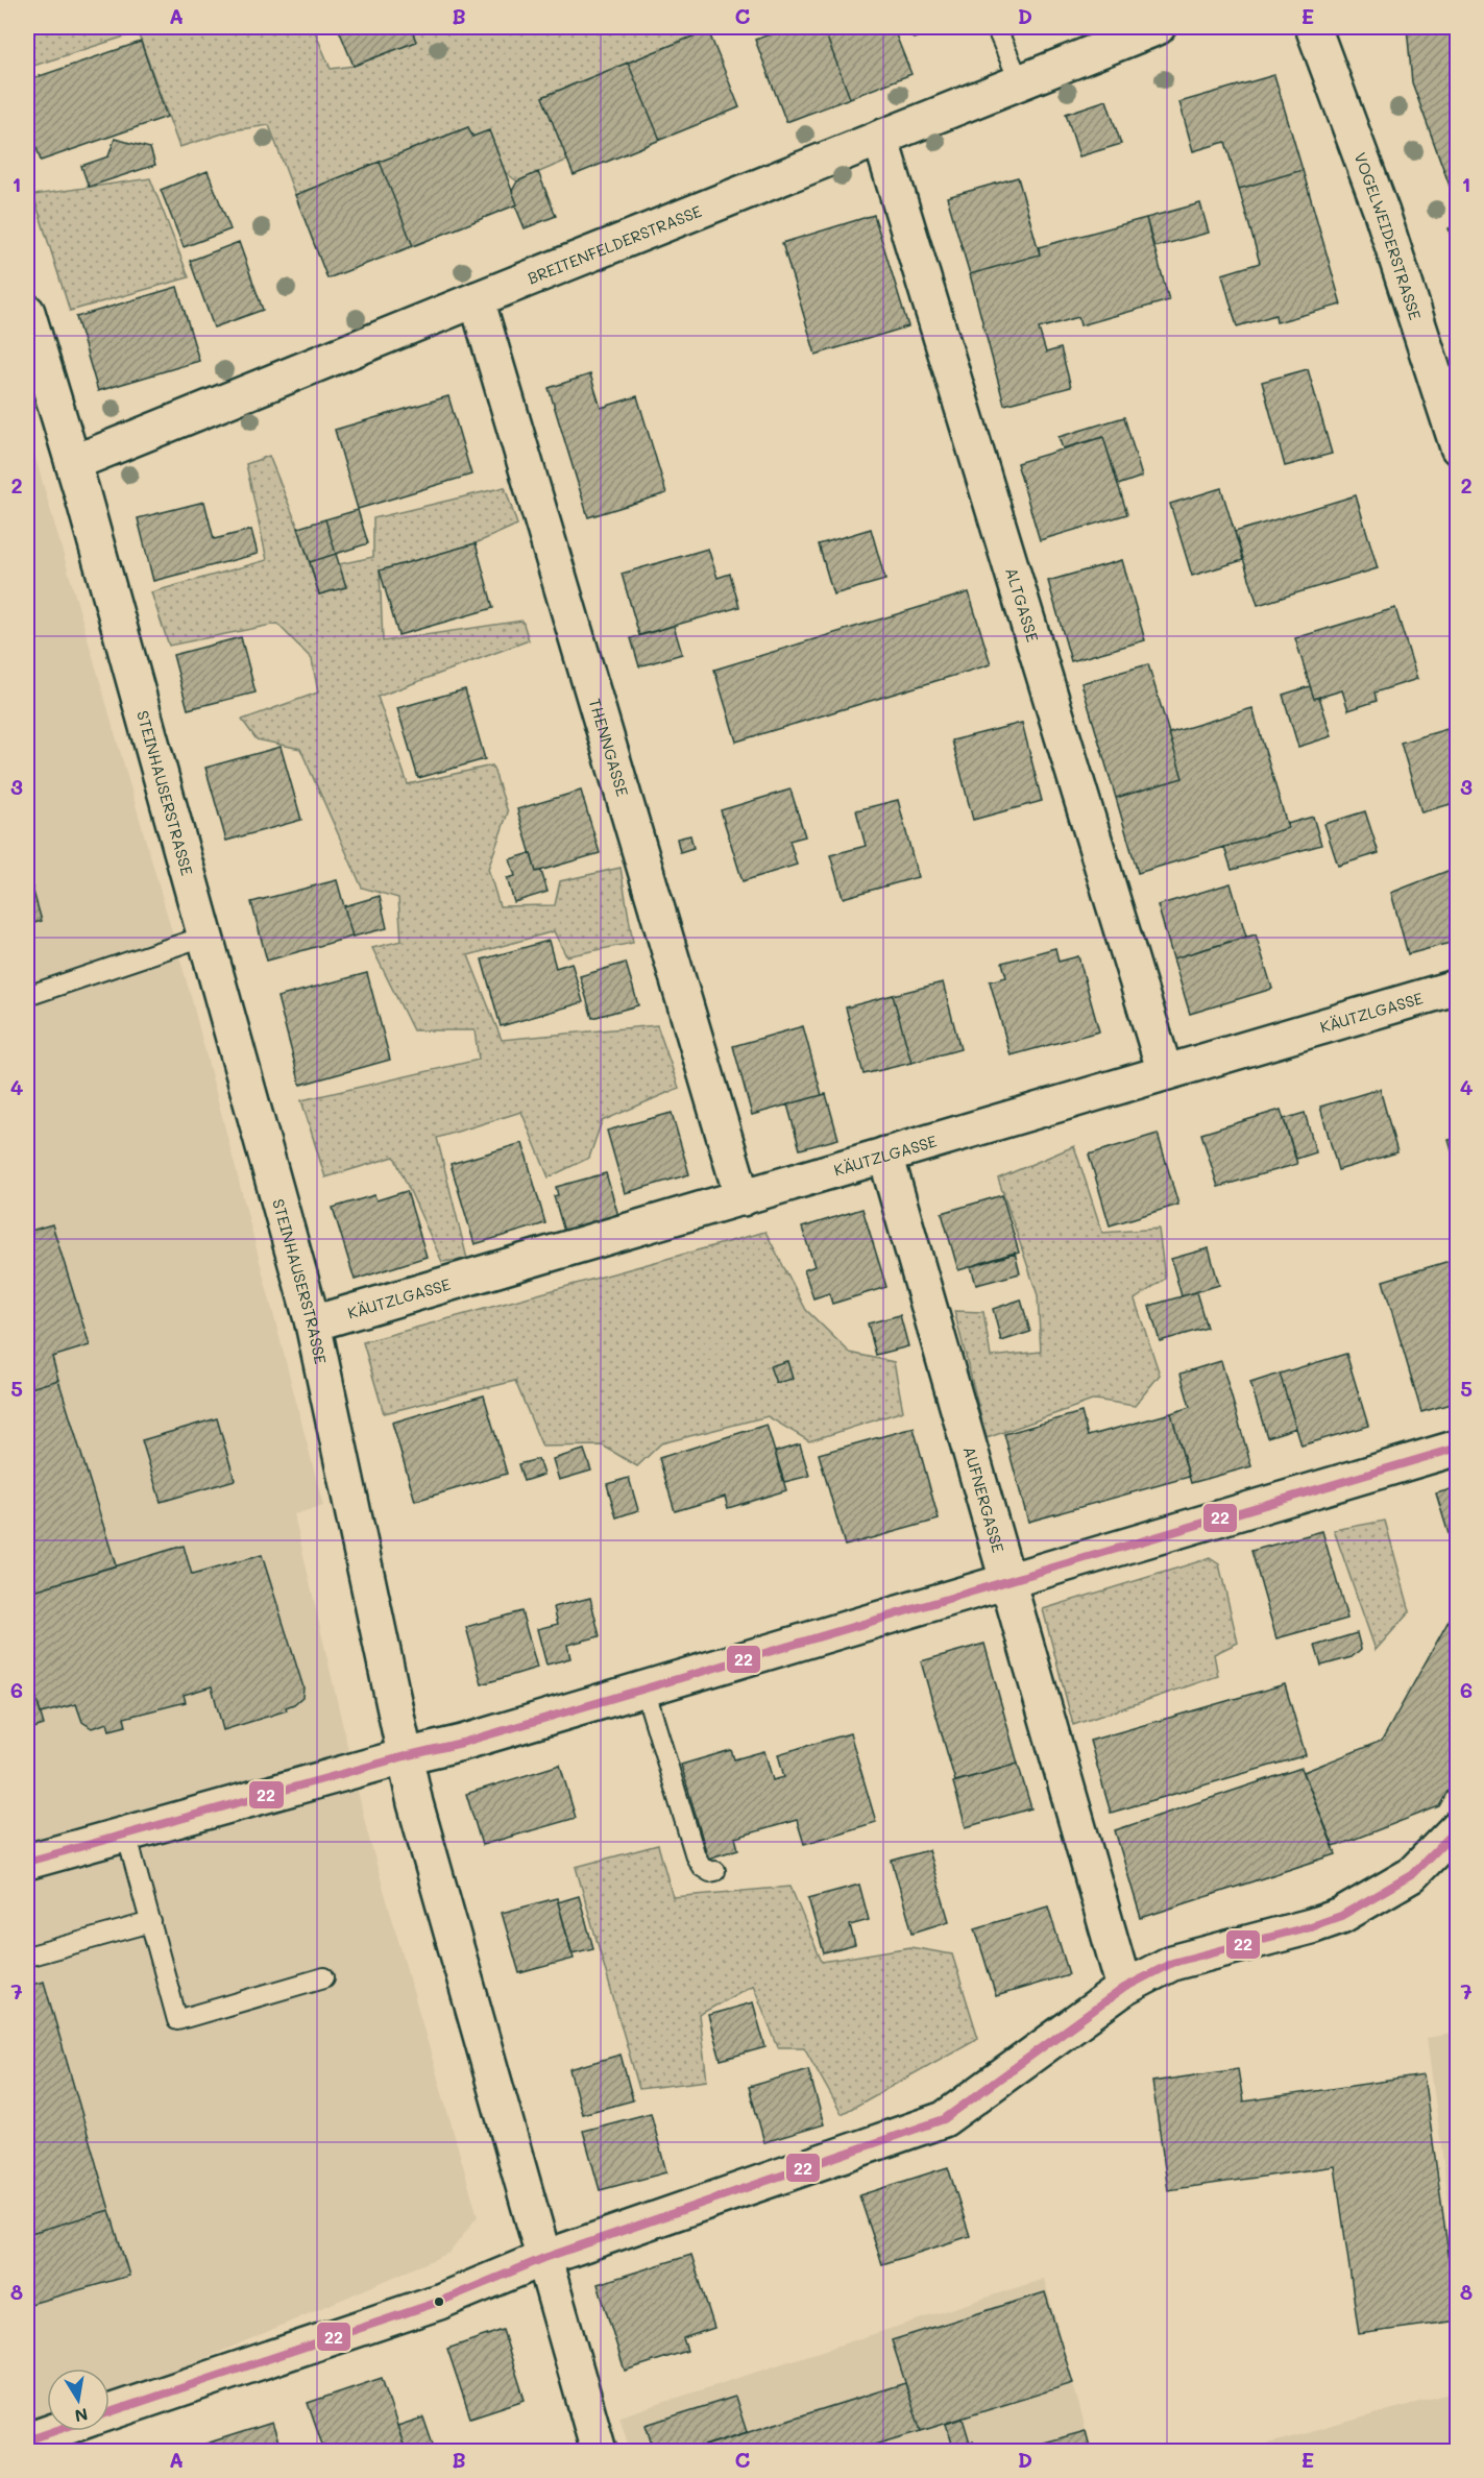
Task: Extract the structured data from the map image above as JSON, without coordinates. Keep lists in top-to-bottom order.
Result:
{
  "streets": {
    "street": [
      "VOGELWEIDERSTRASSE",
      "BREITENFELDERSTRASSE",
      "ALTGASSE",
      "THENNGASSE",
      "STEINHAUSERSTRASSE",
      "KÄUTZLGASSE",
      "AUFNERGASSE"
    ]
  },
  "crossings": [
    ["BREITENFELDERSTRASSE", "ALTGASSE"],
    ["BREITENFELDERSTRASSE", "THENNGASSE"],
    ["BREITENFELDERSTRASSE", "STEINHAUSERSTRASSE"],
    ["ALTGASSE", "KÄUTZLGASSE"],
    ["THENNGASSE", "KÄUTZLGASSE"],
    ["STEINHAUSERSTRASSE", "KÄUTZLGASSE"],
    ["KÄUTZLGASSE", "AUFNERGASSE"]
  ],
  "lines": ["transit line 22"],
  "north": "bottom",
  "grid": {
    "columns": [
      "A",
      "B",
      "C",
      "D",
      "E"
    ],
    "rows": [
      "1",
      "2",
      "3",
      "4",
      "5",
      "6",
      "7",
      "8"
    ]
  }
}
